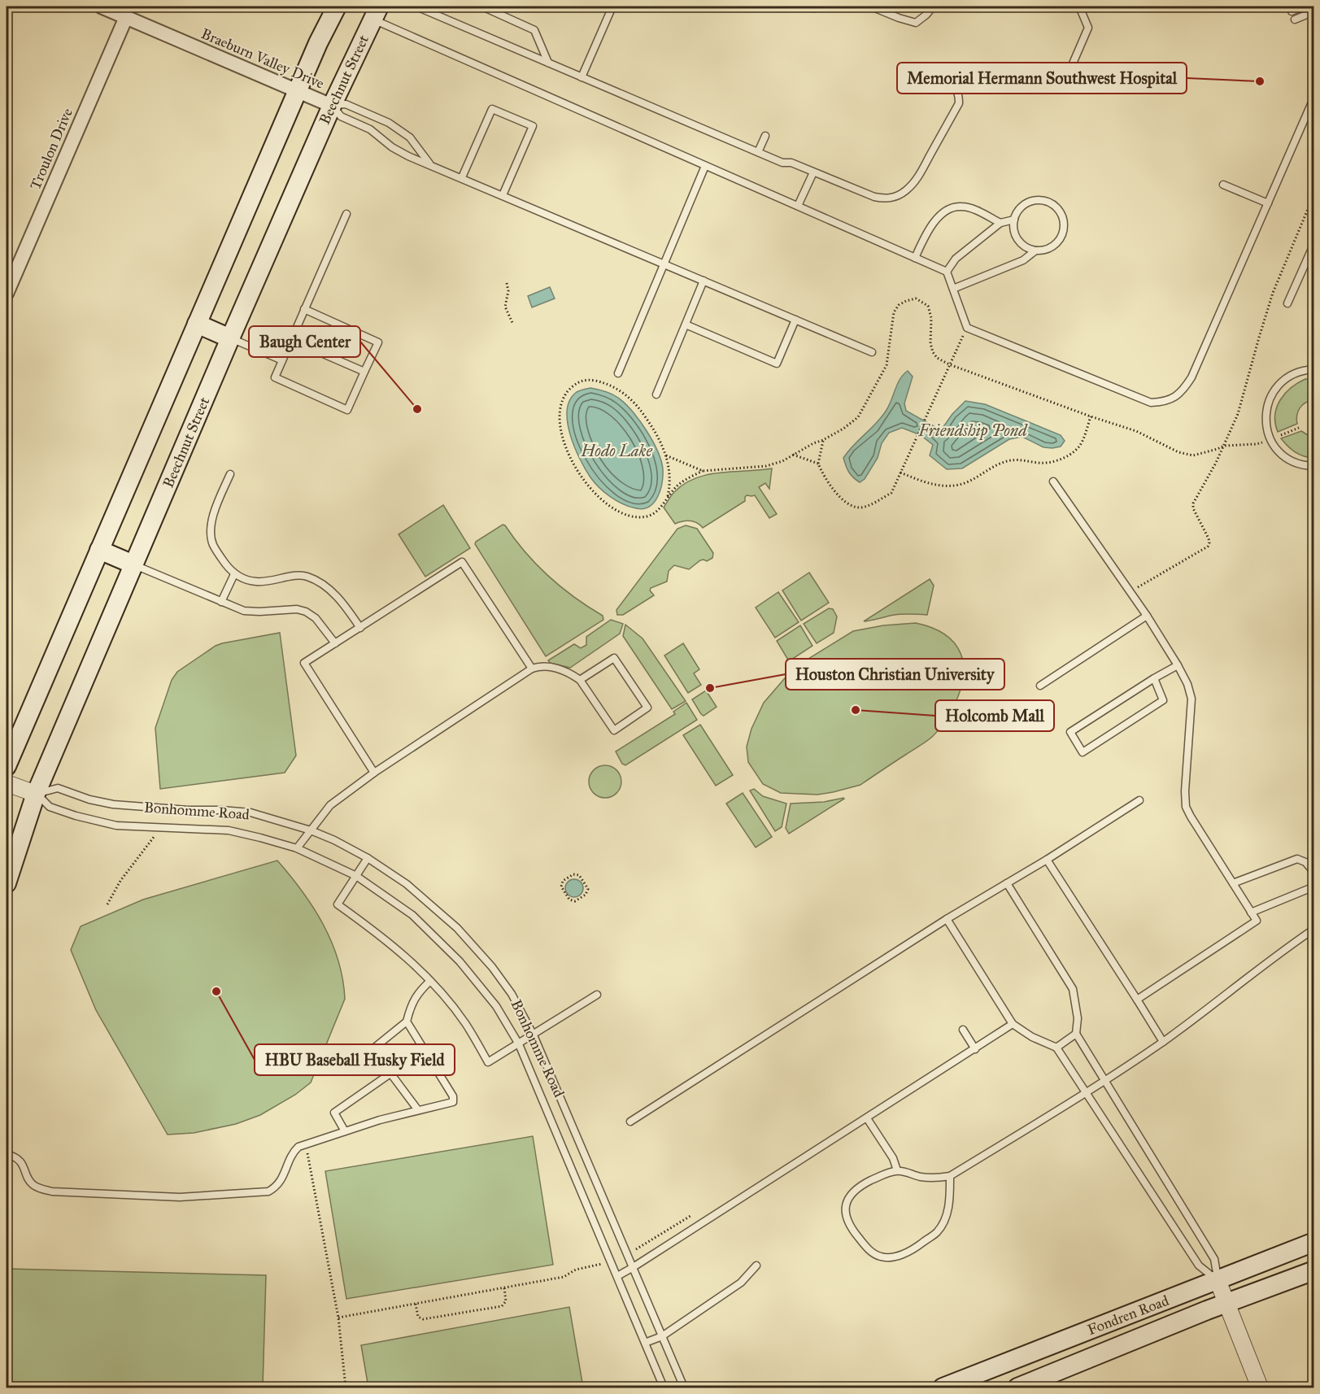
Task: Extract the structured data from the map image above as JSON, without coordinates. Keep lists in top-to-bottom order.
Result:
{
  "streets": {
    "main road": ["Beechnut Street", "Fondren Road"],
    "street": ["Braeburn Valley Drive", "Troulon Drive", "Bonhomme Road"]
  },
  "crossings": [
    ["Braeburn Valley Drive", "Beechnut Street"],
    ["Braeburn Valley Drive", "Troulon Drive"],
    ["Beechnut Street", "Bonhomme Road"]
  ],
  "water": ["Friendship Pond", "Hodo Lake"],
  "places": [
    "Memorial Hermann Southwest Hospital",
    "Baugh Center",
    "Houston Christian University",
    "Holcomb Mall",
    "HBU Baseball Husky Field"
  ]
}
